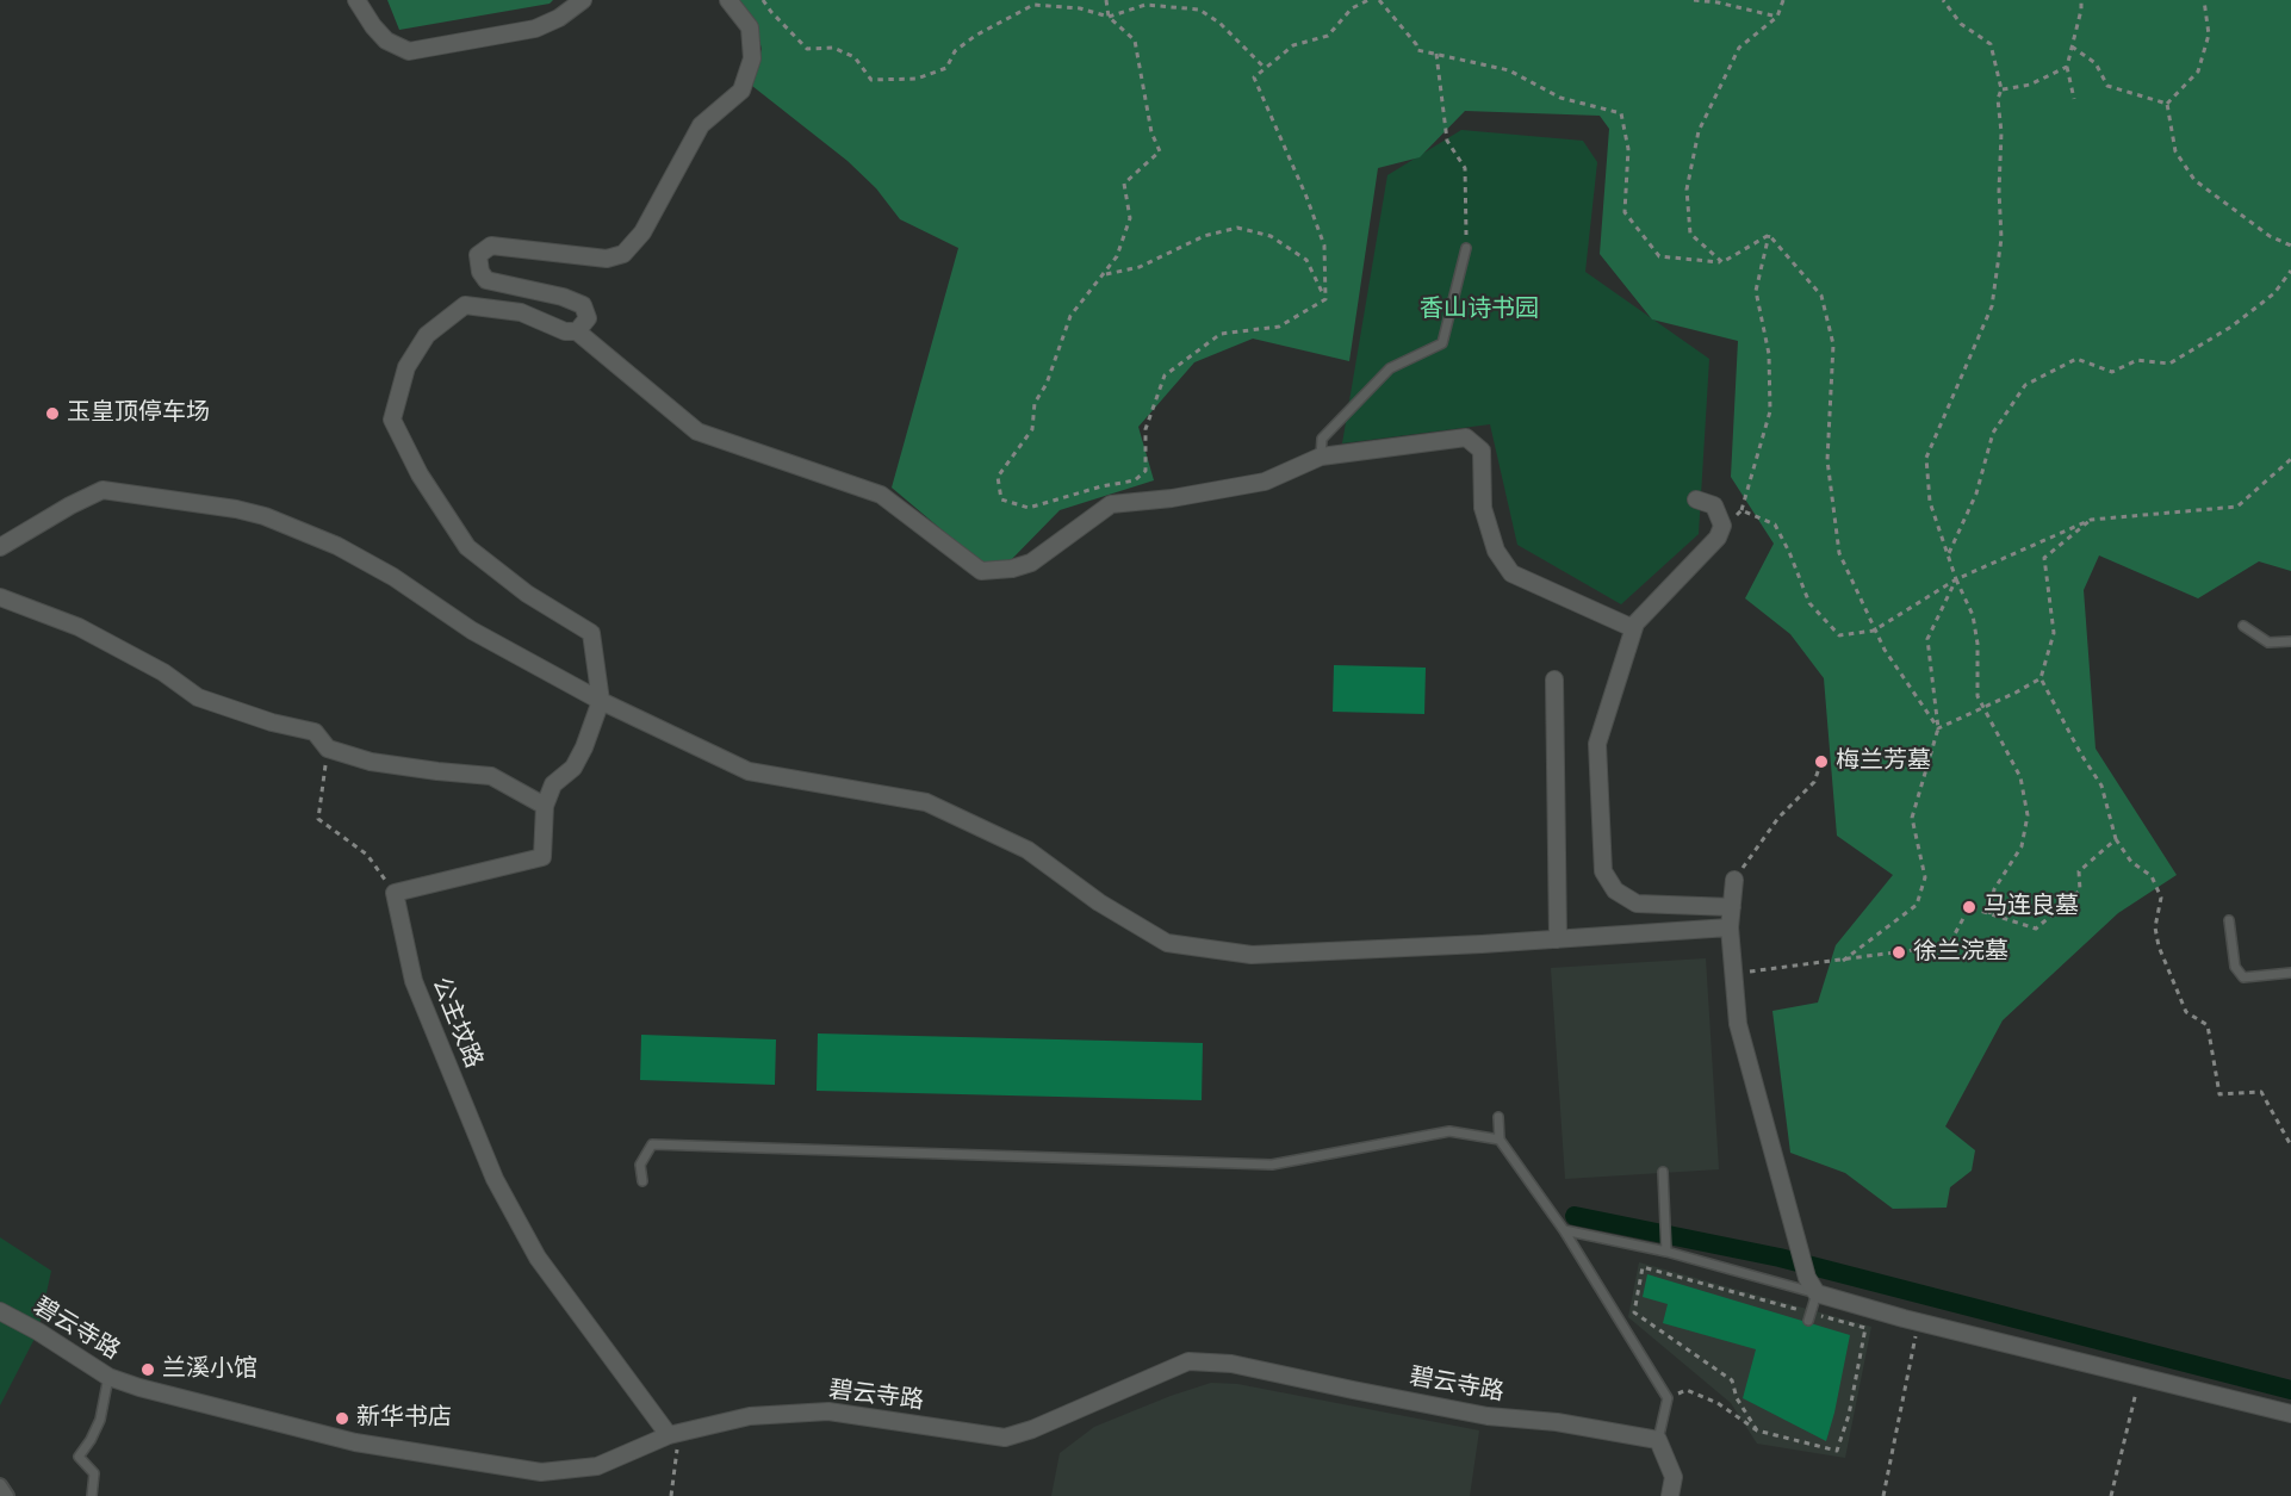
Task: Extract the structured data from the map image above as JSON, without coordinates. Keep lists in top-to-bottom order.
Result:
{
  "streets": {
    "street": ["公主坟路", "碧云寺路"]
  },
  "crossings": [
    ["公主坟路", "碧云寺路"]
  ],
  "parks": ["香山诗书园"],
  "places": [
    "玉皇顶停车场",
    "梅兰芳墓",
    "马连良墓",
    "徐兰浣墓",
    "兰溪小馆",
    "新华书店"
  ]
}
